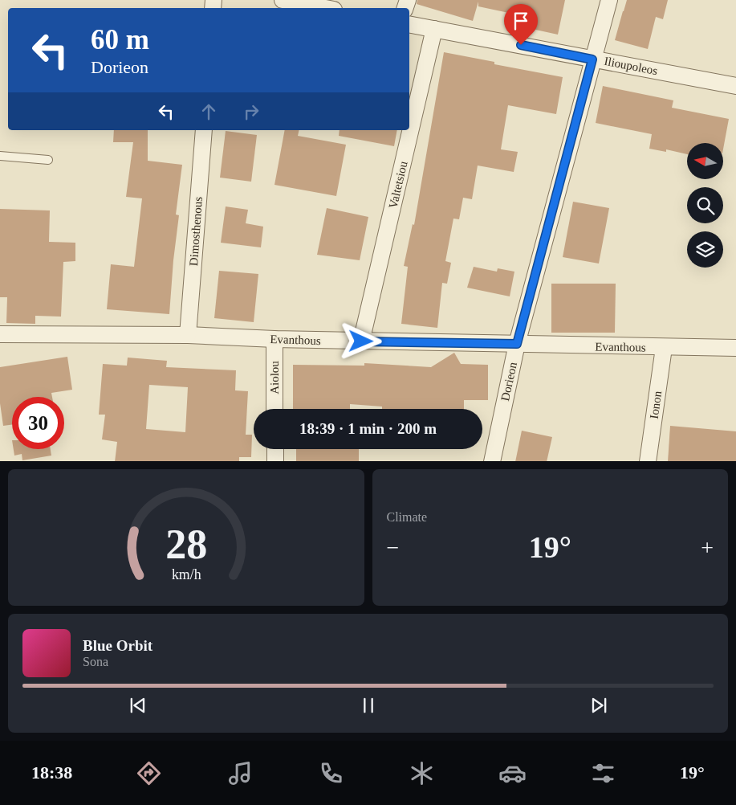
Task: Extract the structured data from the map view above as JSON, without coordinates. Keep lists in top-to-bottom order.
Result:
{
  "streets": {
    "street": [
      "Ilioupoleos",
      "Valtetsiou",
      "Dimosthenous",
      "Evanthous",
      "Aiolou",
      "Dorieon",
      "Ionon"
    ]
  },
  "crossings": [
    ["Ilioupoleos", "Valtetsiou"],
    ["Ilioupoleos", "Dorieon"],
    ["Valtetsiou", "Evanthous"],
    ["Dimosthenous", "Evanthous"],
    ["Evanthous", "Aiolou"],
    ["Evanthous", "Dorieon"],
    ["Evanthous", "Ionon"]
  ],
  "north": "left",
  "page": {
    "turn": ["60 m", "Dorieon"],
    "limit": "30",
    "trip": "18:39 · 1 min · 200 m",
    "tile": "Climate",
    "heat": ["−", "19°", "+"],
    "song": ["Blue Orbit", "Sona"],
    "tabs": ["18:38", "19°"],
    "gauge": ["28", "km/h"]
  }
}
